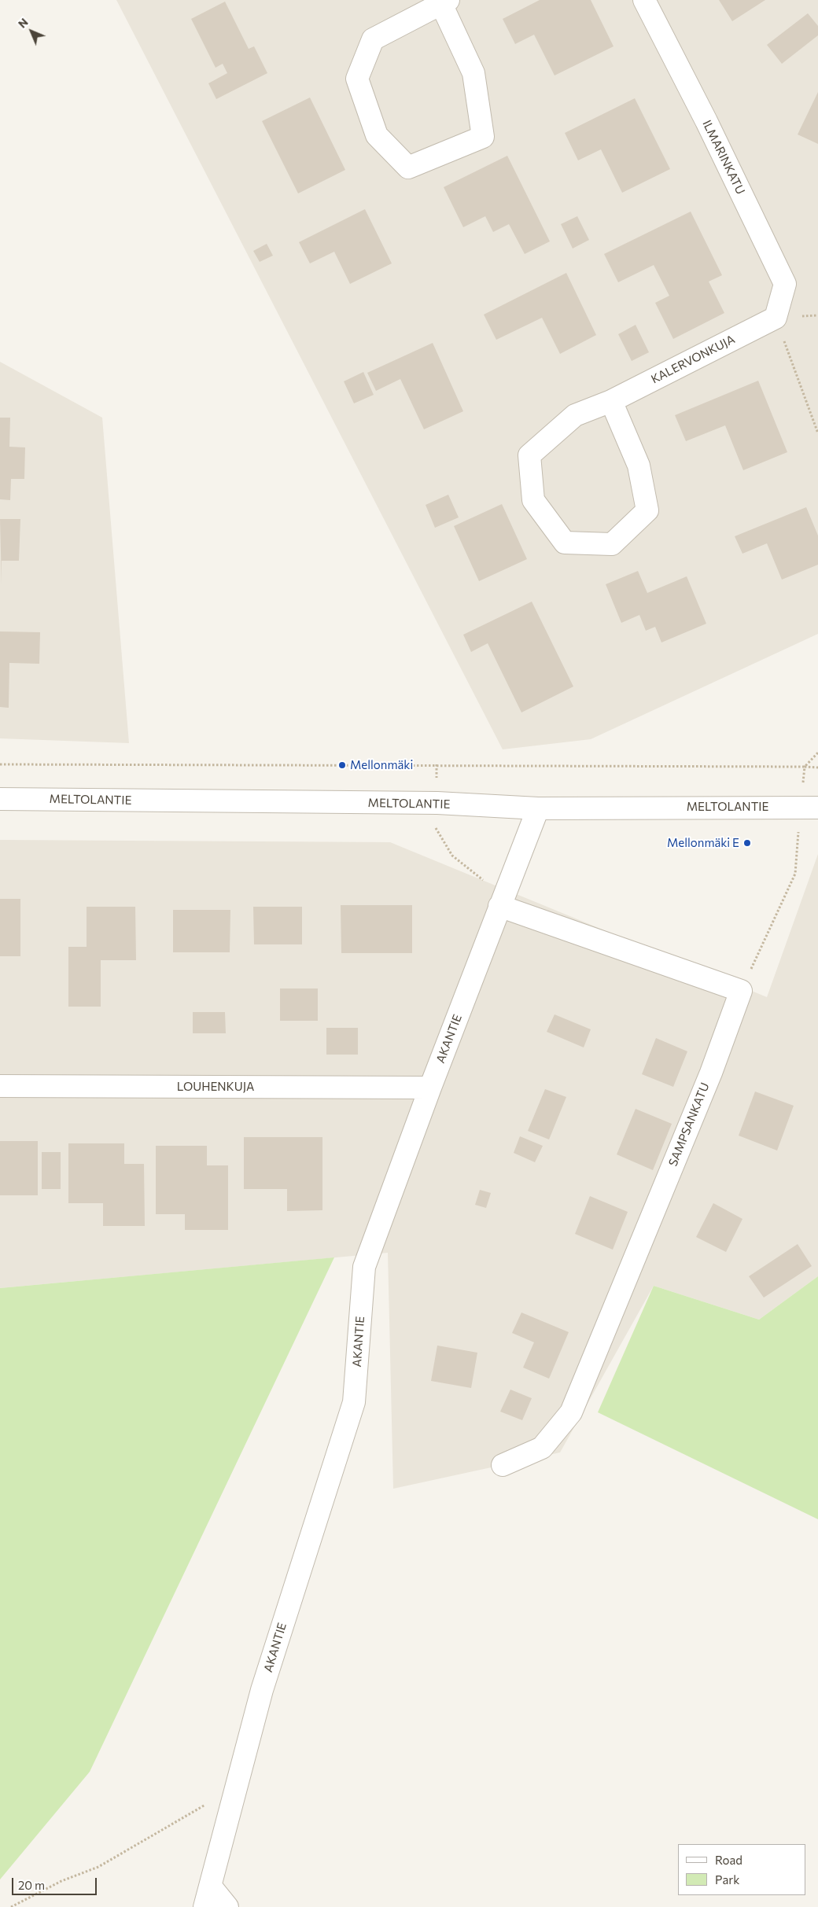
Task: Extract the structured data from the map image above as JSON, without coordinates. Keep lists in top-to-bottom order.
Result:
{
  "streets": {
    "street": [
      "ILMARINKATU",
      "KALERVONKUJA",
      "MELTOLANTIE",
      "AKANTIE",
      "LOUHENKUJA",
      "SAMPSANKATU"
    ]
  },
  "crossings": [
    ["ILMARINKATU", "KALERVONKUJA"],
    ["MELTOLANTIE", "AKANTIE"],
    ["AKANTIE", "LOUHENKUJA"]
  ],
  "places": ["Mellonmäki", "Mellonmäki E"],
  "legend": ["Road", "Park"],
  "scale_bar": "20 m",
  "north": "top left"
}
